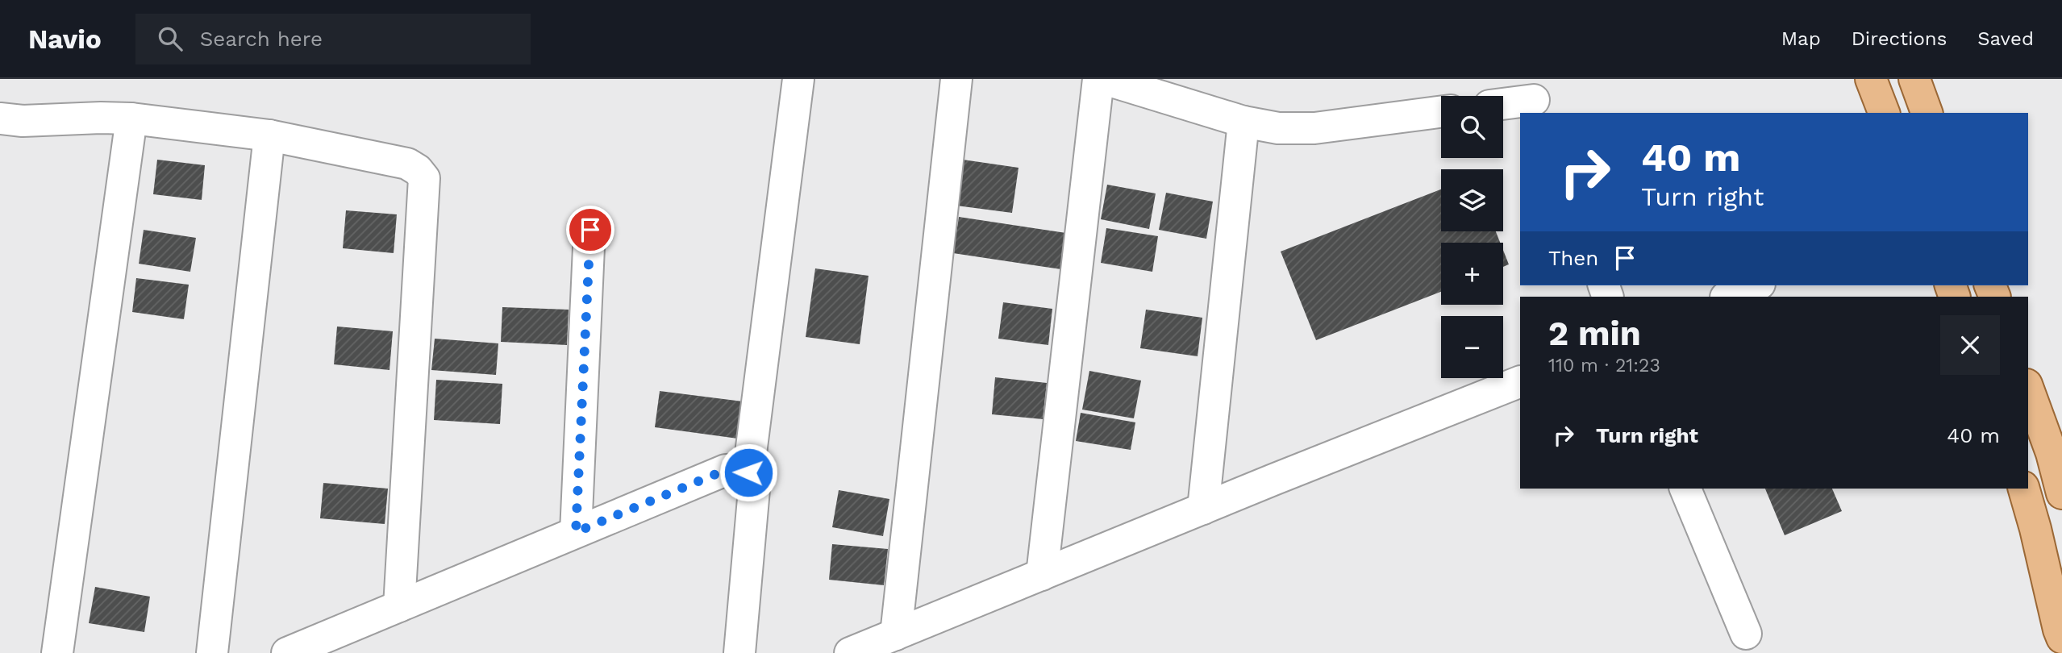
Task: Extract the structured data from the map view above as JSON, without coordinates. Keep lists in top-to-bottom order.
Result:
{
  "page": {
    "header": "Navio",
    "search": "Search here",
    "nav": ["Map", "Directions", "Saved"],
    "map_buttons": ["+", "−"],
    "turn": ["40 m", "Turn right"],
    "then": "Then",
    "heading": ["2 min", "110 m · 21:23"],
    "list": [
      {
        "name": "Turn right",
        "value": "40 m"
      }
    ]
  }
}
